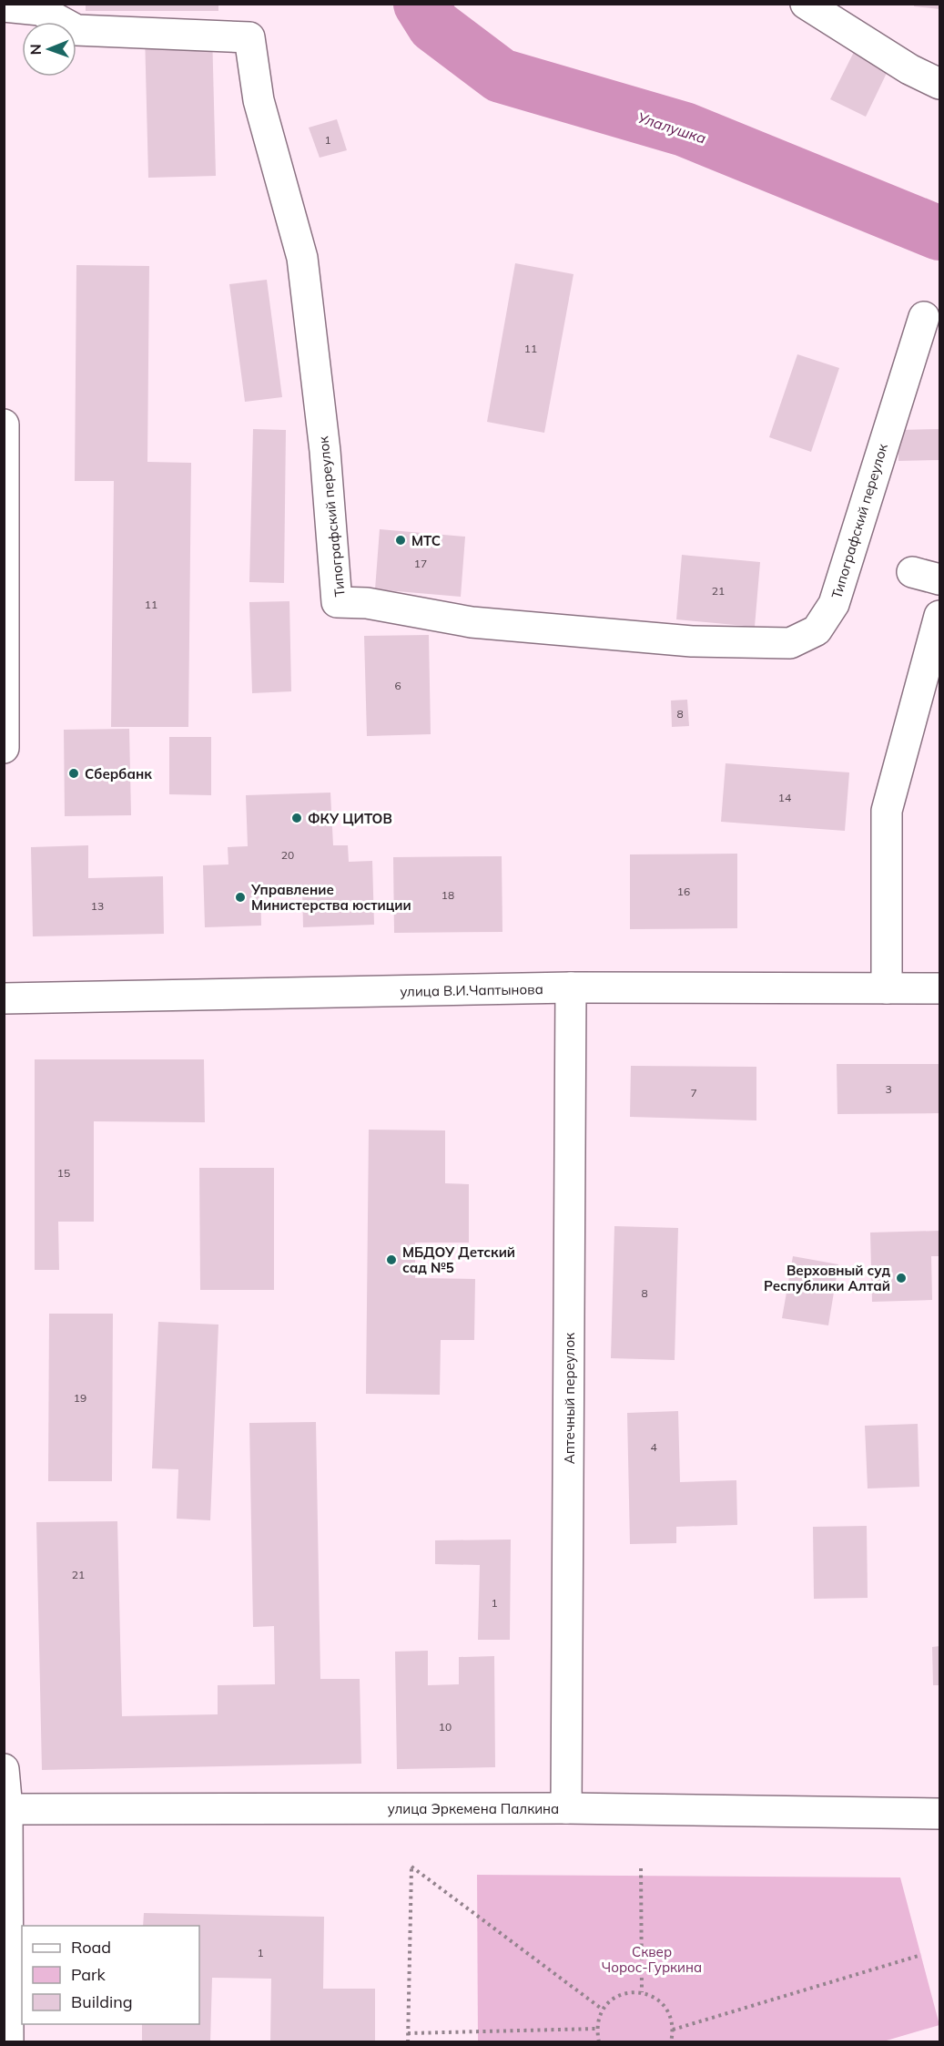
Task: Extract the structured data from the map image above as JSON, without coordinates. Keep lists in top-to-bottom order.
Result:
{
  "streets": {
    "street": [
      "Типографский переулок",
      "улица В.И.Чаптынова",
      "Аптечный переулок",
      "улица Эркемена Палкина"
    ]
  },
  "crossings": [
    ["улица В.И.Чаптынова", "Аптечный переулок"],
    ["Аптечный переулок", "улица Эркемена Палкина"]
  ],
  "water": ["Улалушка"],
  "parks": ["Сквер Чорос-Гуркина"],
  "places": [
    "МТС",
    "Сбербанк",
    "ФКУ ЦИТОВ",
    "Управление Министерства юстиции",
    "МБДОУ Детский сад №5",
    "Верховный суд Республики Алтай"
  ],
  "house_numbers": [
    "1",
    "11",
    "17",
    "21",
    "11",
    "6",
    "8",
    "14",
    "20",
    "16",
    "18",
    "13",
    "3",
    "7",
    "15",
    "8",
    "19",
    "4",
    "21",
    "1",
    "10",
    "1"
  ],
  "legend": ["Road", "Park", "Building"],
  "north": "left"
}
